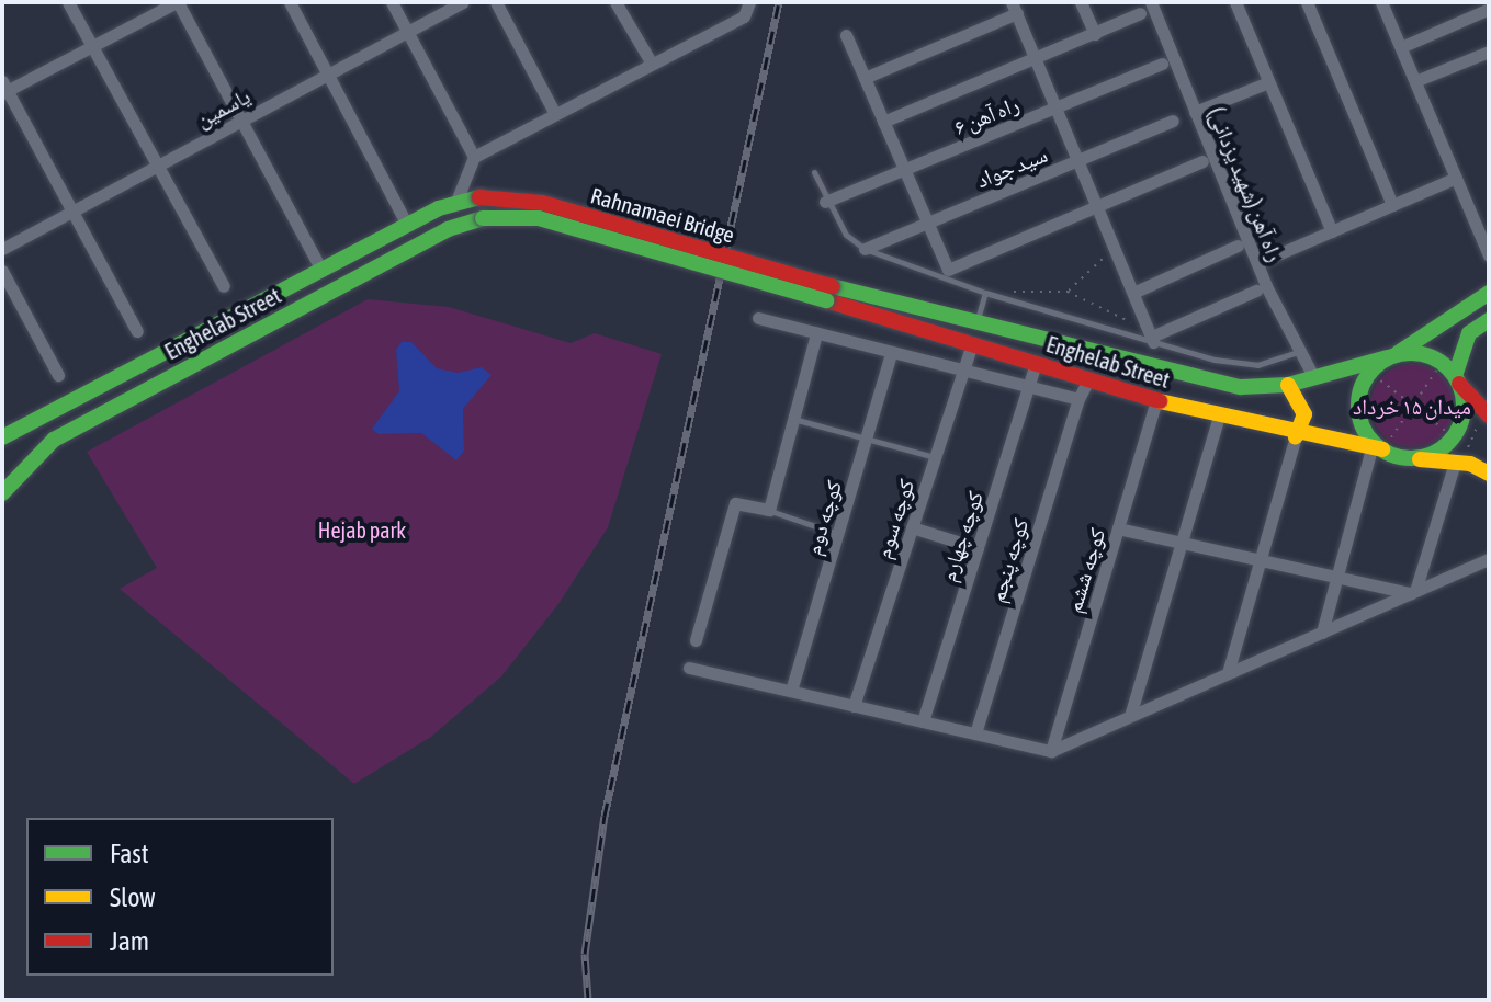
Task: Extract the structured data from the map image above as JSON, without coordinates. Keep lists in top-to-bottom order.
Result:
{
  "streets": {
    "main road": ["Rahnamaei Bridge", "Enghelab Street"],
    "street": [
      "یاسمین",
      "راه آهن ۶",
      "سید جواد",
      "راه آهن (شهید یزدانی)",
      "کوچه دوم",
      "کوچه سوم",
      "کوچه چهارم",
      "کوچه پنجم",
      "کوچه ششم"
    ]
  },
  "crossings": [
    ["راه آهن (شهید یزدانی)", "Enghelab Street"],
    ["Rahnamaei Bridge", "Enghelab Street"],
    ["Enghelab Street", "کوچه سوم"],
    ["Enghelab Street", "کوچه چهارم"],
    ["Enghelab Street", "کوچه پنجم"],
    ["Enghelab Street", "کوچه ششم"]
  ],
  "parks": ["میدان ۱۵ خرداد", "Hejab park"],
  "legend": ["Fast", "Slow", "Jam"]
}
